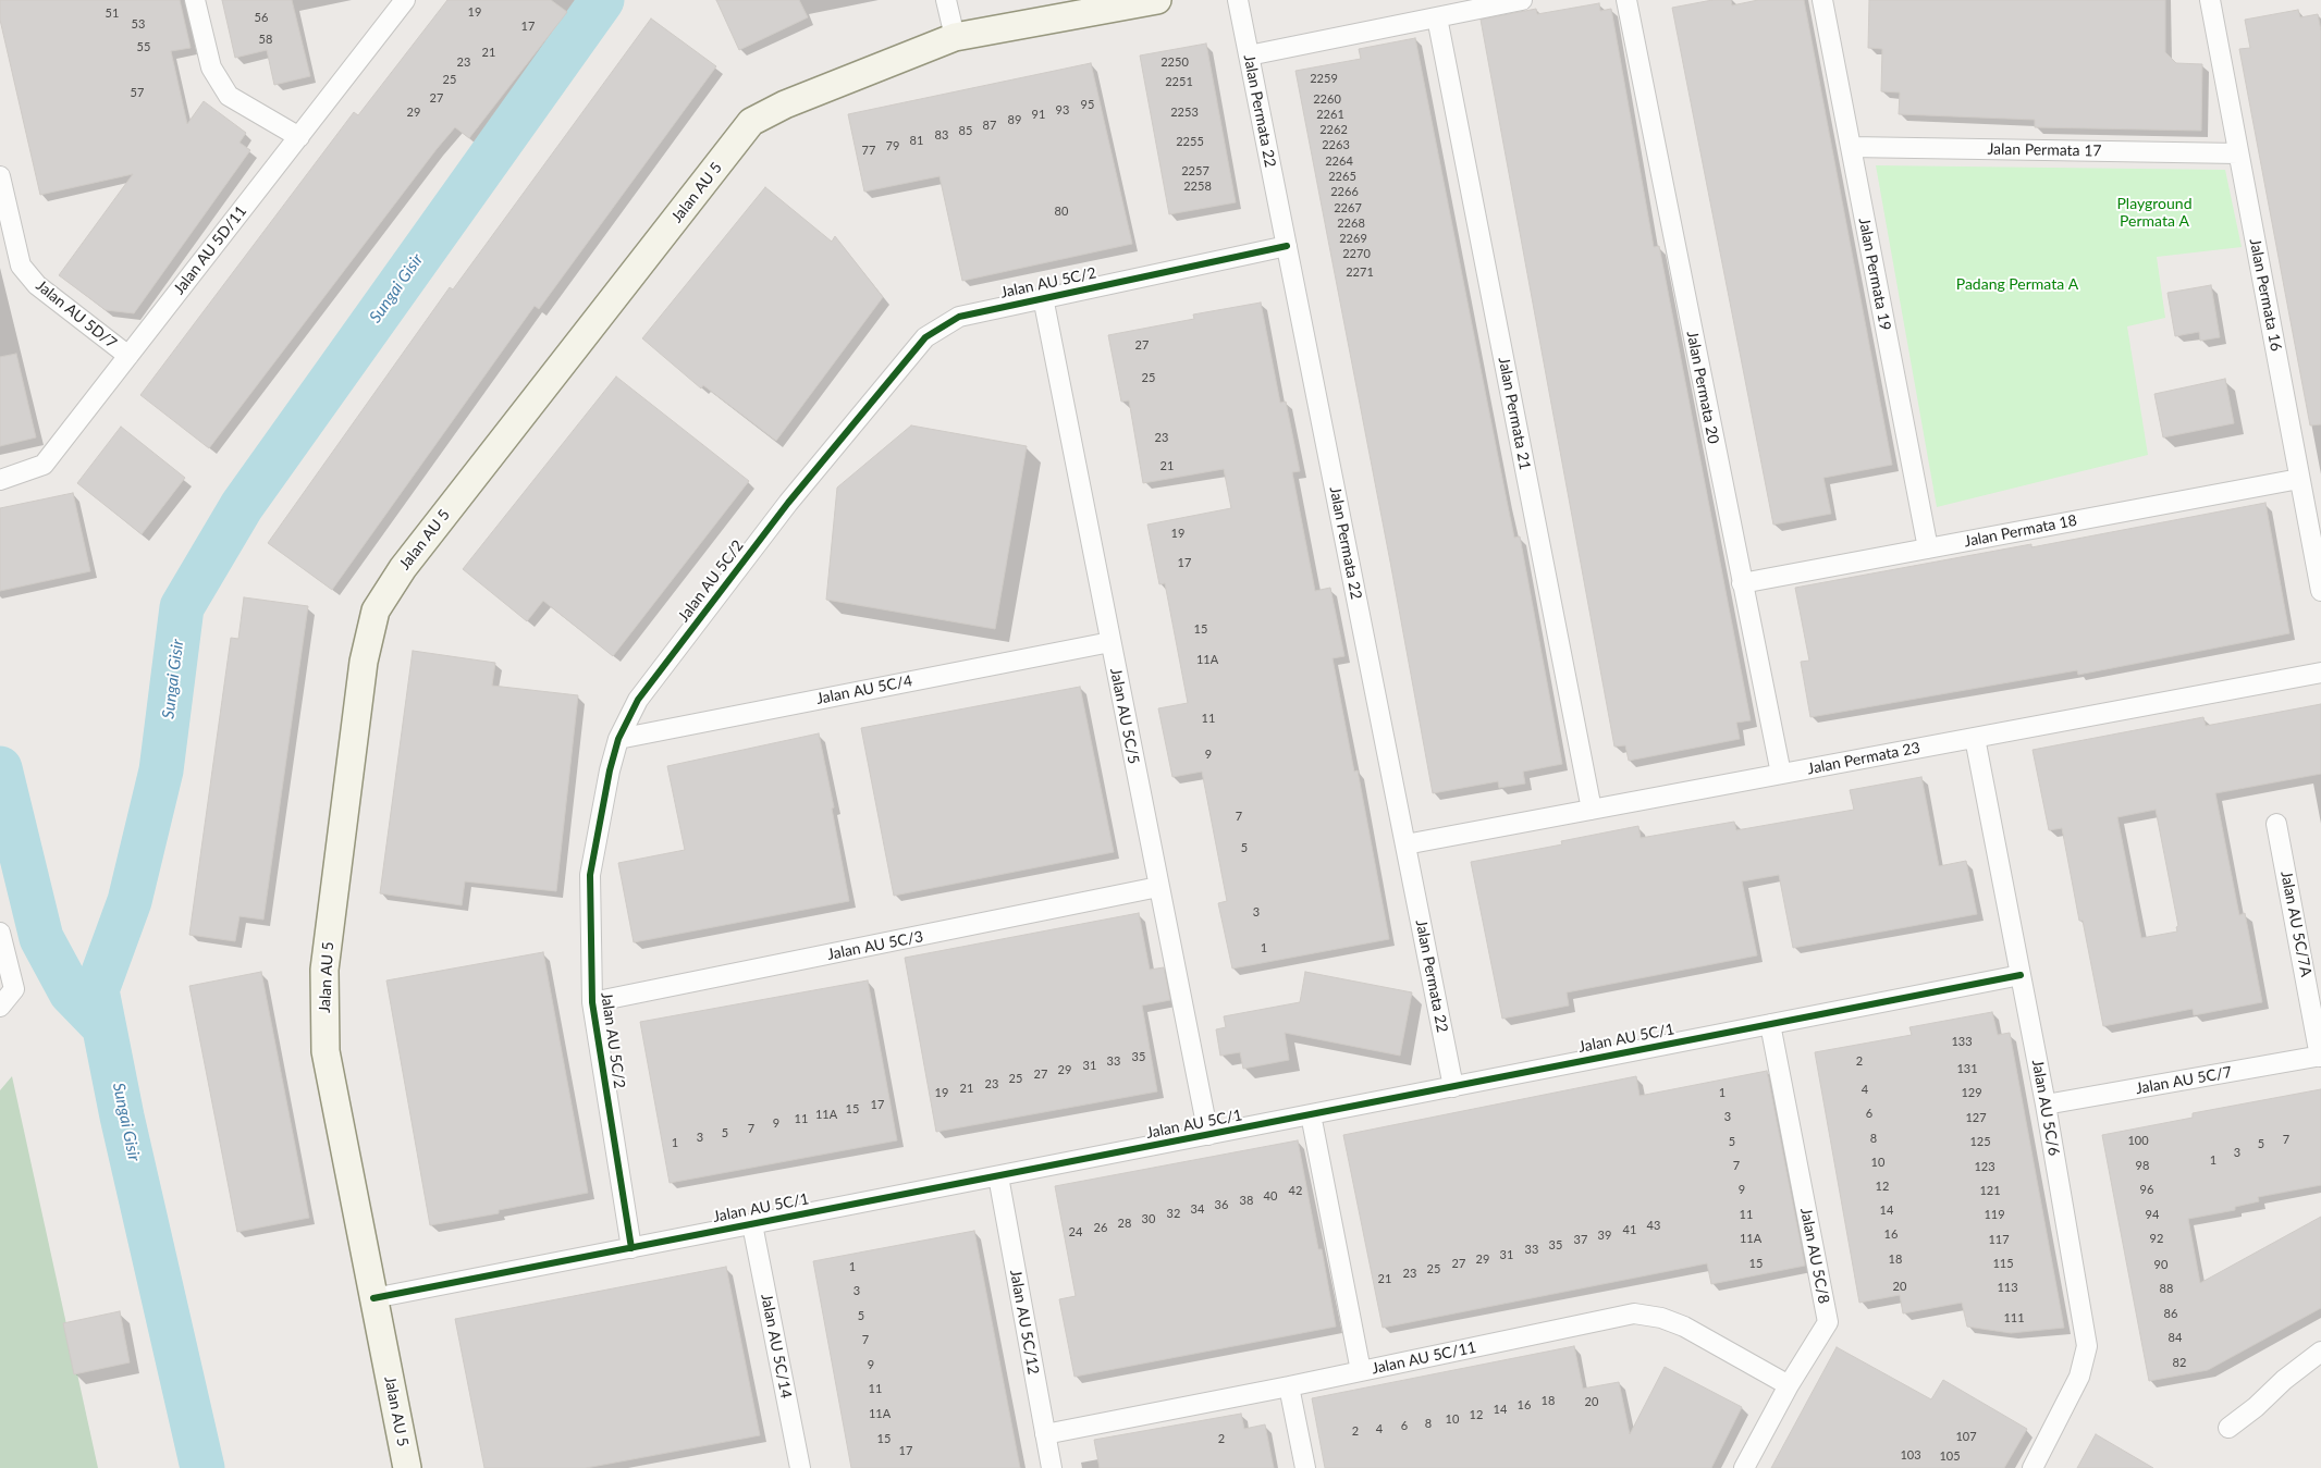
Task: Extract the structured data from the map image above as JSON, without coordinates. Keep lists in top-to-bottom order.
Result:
{
  "streets": {
    "main road": ["Jalan AU 5"],
    "street": [
      "Jalan Permata 22",
      "Jalan Permata 17",
      "Jalan AU 5D/11",
      "Jalan Permata 19",
      "Jalan AU 5C/2",
      "Jalan Permata 16",
      "Jalan AU 5D/7",
      "Jalan Permata 20",
      "Jalan Permata 21",
      "Jalan Permata 18",
      "Jalan AU 5C/4",
      "Jalan AU 5C/5",
      "Jalan Permata 23",
      "Jalan AU 5C/7A",
      "Jalan AU 5C/3",
      "Jalan AU 5C/1",
      "Jalan AU 5C/7",
      "Jalan AU 5C/6",
      "Jalan AU 5C/8",
      "Jalan AU 5C/12",
      "Jalan AU 5C/14",
      "Jalan AU 5C/11"
    ]
  },
  "crossings": [
    ["Jalan Permata 22", "Jalan AU 5C/2"],
    ["Jalan Permata 22", "Jalan Permata 23"],
    ["Jalan Permata 22", "Jalan AU 5C/1"],
    ["Jalan Permata 17", "Jalan Permata 19"],
    ["Jalan Permata 17", "Jalan Permata 16"],
    ["Jalan AU 5", "Jalan AU 5C/1"],
    ["Jalan AU 5D/11", "Jalan AU 5D/7"],
    ["Jalan Permata 19", "Jalan Permata 18"],
    ["Jalan AU 5C/2", "Jalan AU 5C/4"],
    ["Jalan AU 5C/2", "Jalan AU 5C/5"],
    ["Jalan AU 5C/2", "Jalan AU 5C/3"],
    ["Jalan AU 5C/2", "Jalan AU 5C/1"],
    ["Jalan Permata 16", "Jalan Permata 18"],
    ["Jalan Permata 20", "Jalan Permata 18"],
    ["Jalan Permata 20", "Jalan Permata 23"],
    ["Jalan Permata 21", "Jalan Permata 23"],
    ["Jalan AU 5C/4", "Jalan AU 5C/5"],
    ["Jalan AU 5C/5", "Jalan AU 5C/3"],
    ["Jalan AU 5C/5", "Jalan AU 5C/1"],
    ["Jalan Permata 23", "Jalan AU 5C/6"],
    ["Jalan AU 5C/7A", "Jalan AU 5C/7"],
    ["Jalan AU 5C/1", "Jalan AU 5C/6"],
    ["Jalan AU 5C/1", "Jalan AU 5C/8"],
    ["Jalan AU 5C/1", "Jalan AU 5C/12"],
    ["Jalan AU 5C/1", "Jalan AU 5C/14"],
    ["Jalan AU 5C/7", "Jalan AU 5C/6"],
    ["Jalan AU 5C/8", "Jalan AU 5C/11"],
    ["Jalan AU 5C/12", "Jalan AU 5C/11"]
  ],
  "water": ["Sungai Gisir"],
  "parks": ["Playground Permata A", "Padang Permata A"],
  "house_numbers": [
    "19",
    "51",
    "56",
    "53",
    "17",
    "58",
    "55",
    "21",
    "23",
    "2250",
    "2259",
    "25",
    "2251",
    "57",
    "27",
    "2260",
    "95",
    "93",
    "29",
    "2253",
    "91",
    "2261",
    "89",
    "87",
    "2262",
    "85",
    "83",
    "81",
    "2255",
    "2263",
    "79",
    "77",
    "2264",
    "2257",
    "2265",
    "2258",
    "2266",
    "2267",
    "80",
    "2268",
    "2269",
    "2270",
    "2271",
    "27",
    "25",
    "23",
    "21",
    "19",
    "17",
    "15",
    "11A",
    "11",
    "9",
    "7",
    "5",
    "3",
    "1",
    "133",
    "35",
    "33",
    "2",
    "31",
    "131",
    "29",
    "27",
    "25",
    "23",
    "21",
    "4",
    "19",
    "1",
    "129",
    "17",
    "15",
    "6",
    "11A",
    "3",
    "127",
    "11",
    "9",
    "7",
    "5",
    "3",
    "8",
    "7",
    "100",
    "5",
    "125",
    "1",
    "5",
    "3",
    "1",
    "10",
    "7",
    "98",
    "123",
    "12",
    "9",
    "96",
    "42",
    "121",
    "40",
    "38",
    "36",
    "34",
    "14",
    "32",
    "11",
    "119",
    "94",
    "30",
    "28",
    "43",
    "26",
    "41",
    "24",
    "16",
    "39",
    "11A",
    "92",
    "37",
    "117",
    "35",
    "33",
    "31",
    "29",
    "18",
    "27",
    "15",
    "115",
    "90",
    "1",
    "25",
    "23",
    "21",
    "20",
    "113",
    "88",
    "3",
    "86",
    "5",
    "111",
    "84",
    "7",
    "82",
    "9",
    "11",
    "18",
    "20",
    "16",
    "14",
    "11A",
    "12",
    "10",
    "8",
    "6",
    "4",
    "2",
    "107",
    "15",
    "2",
    "17",
    "103",
    "105"
  ]
}
